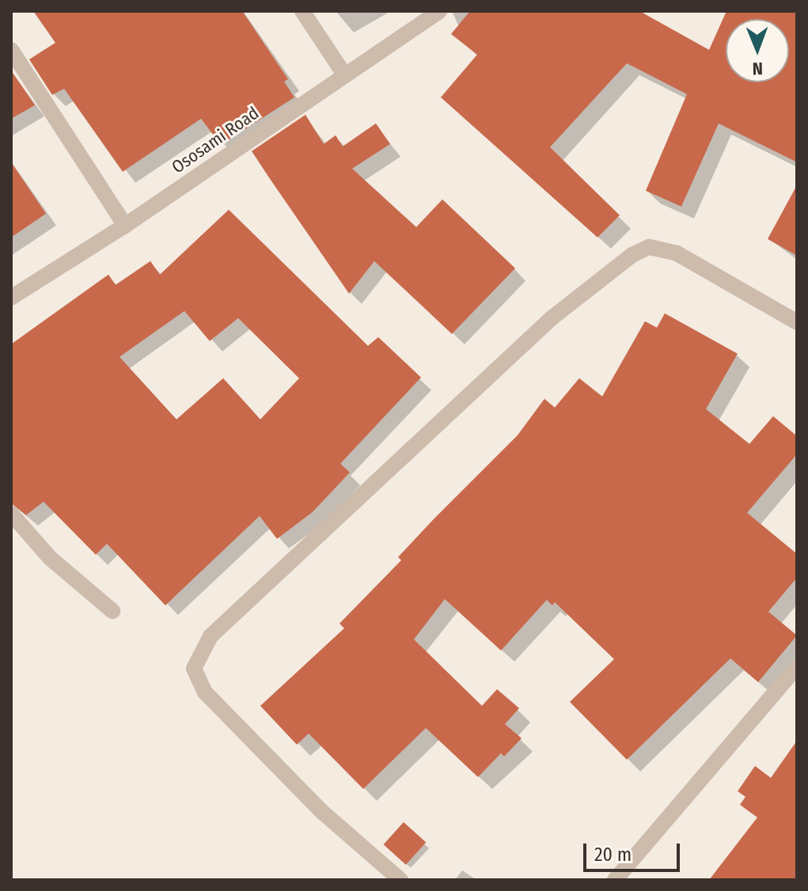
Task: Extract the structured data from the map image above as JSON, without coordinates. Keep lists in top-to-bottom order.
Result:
{
  "streets": {
    "street": ["Ososami Road"]
  },
  "scale_bar": "20 m",
  "north": "bottom"
}
